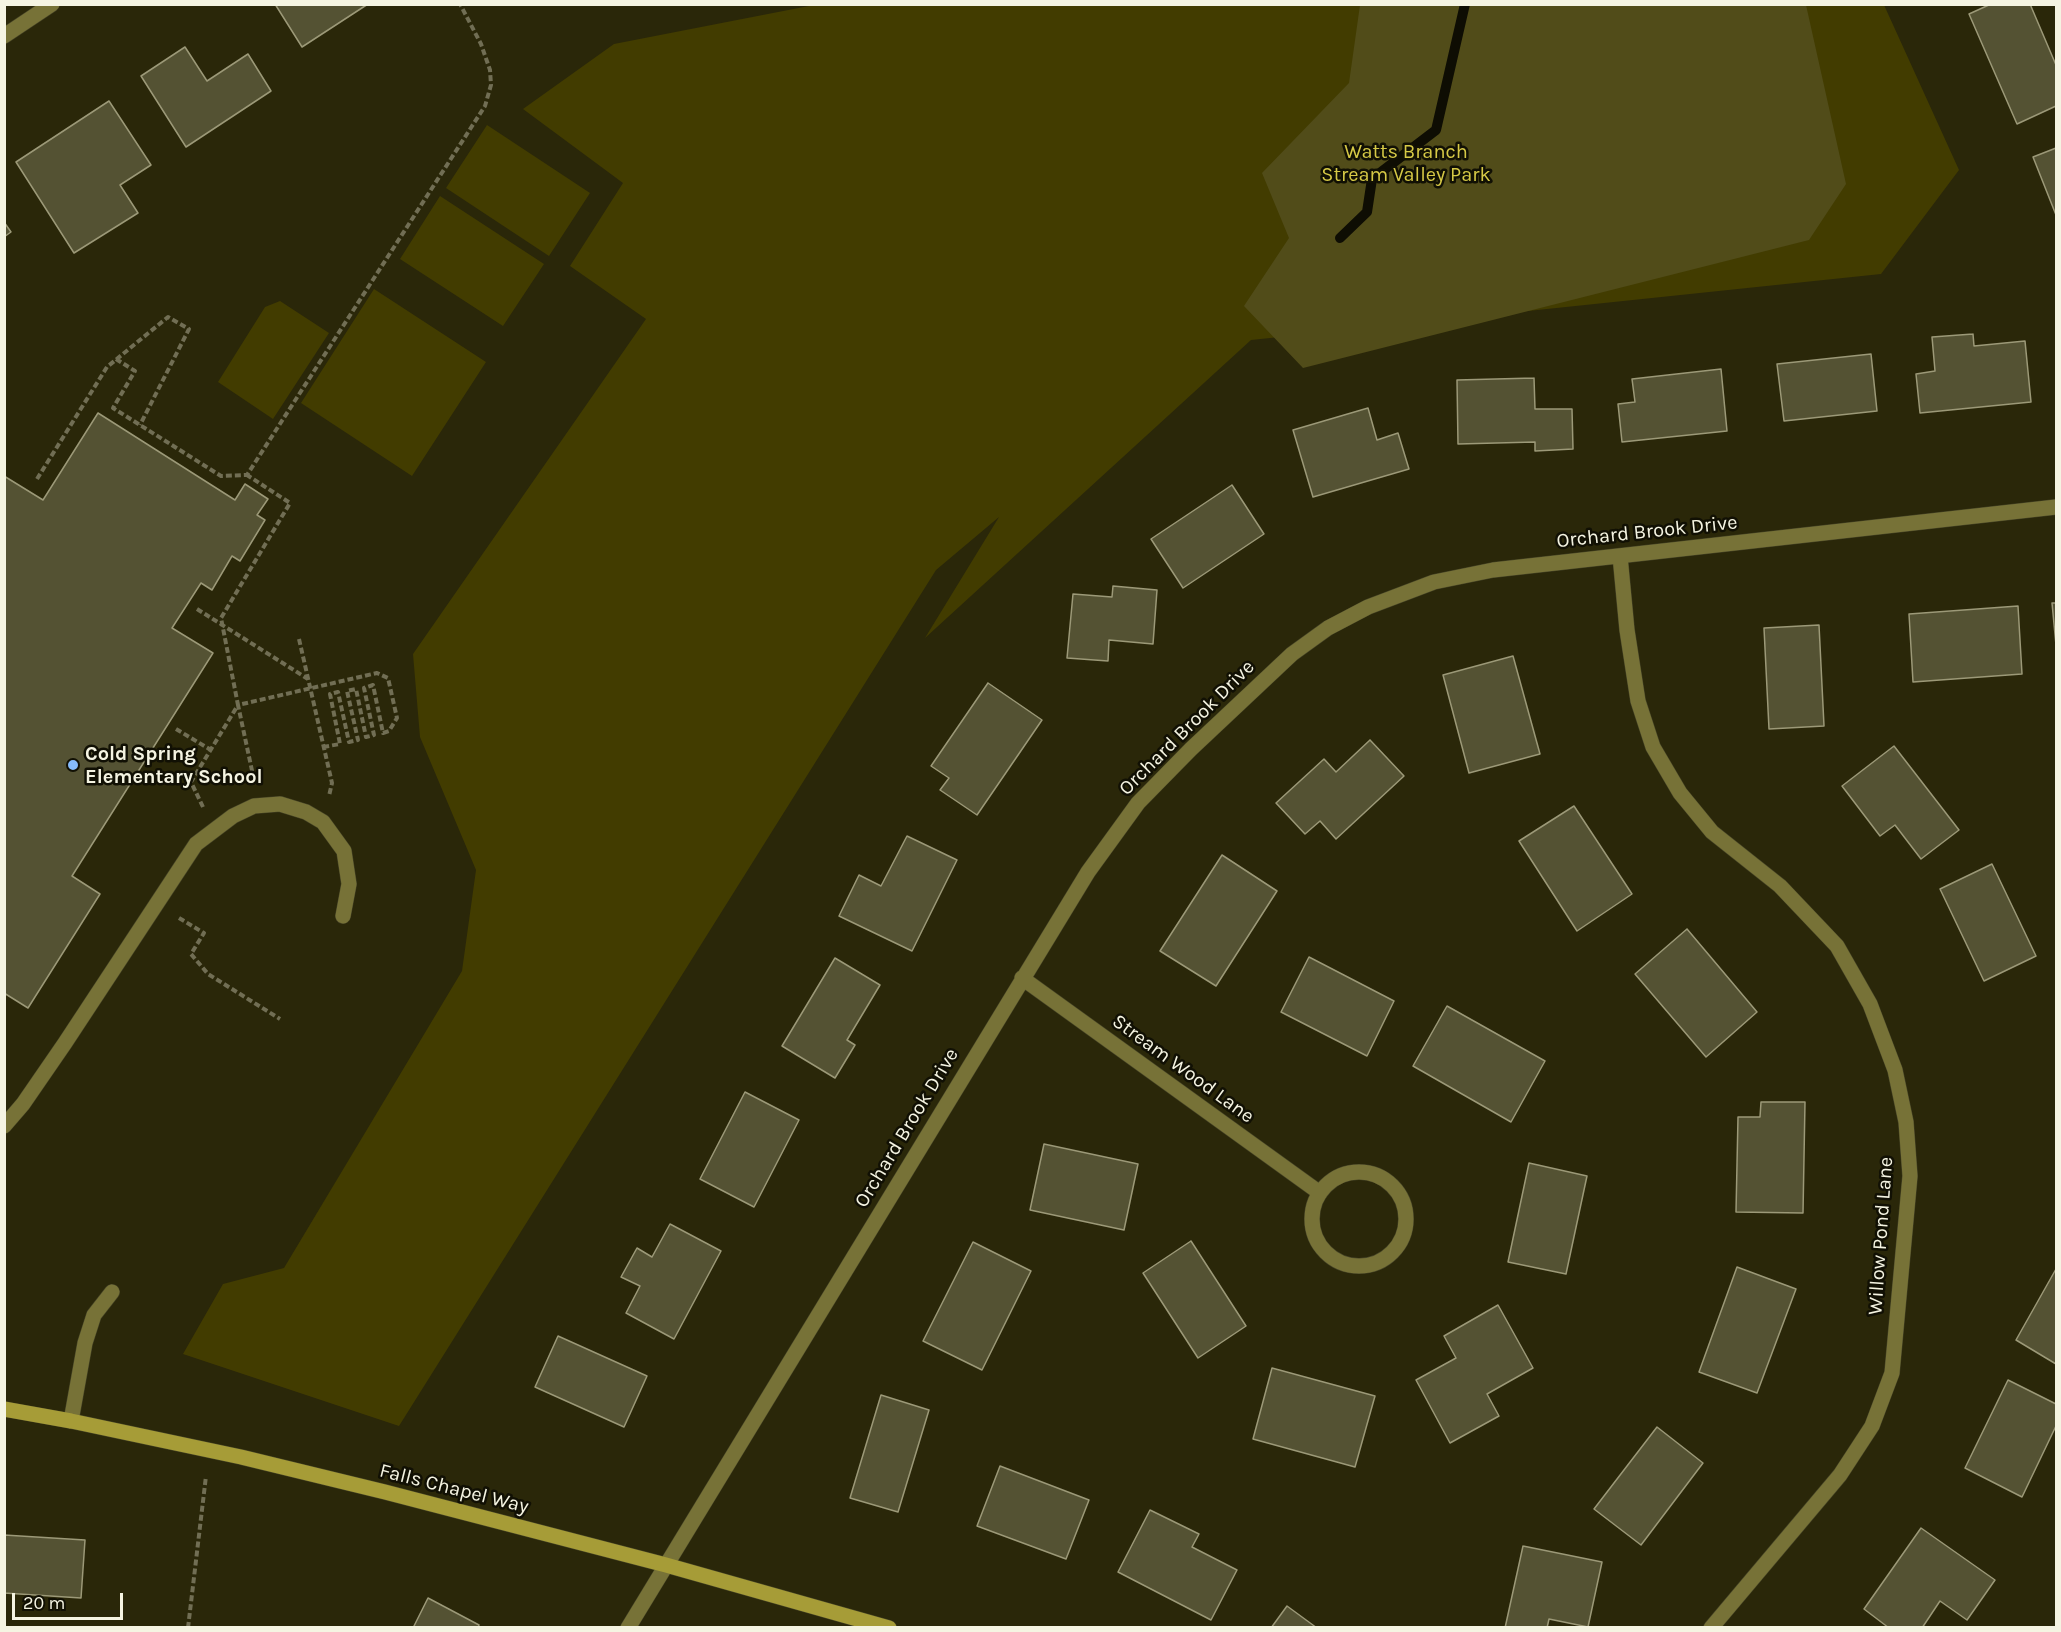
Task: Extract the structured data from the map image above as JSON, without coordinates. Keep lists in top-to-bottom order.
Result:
{
  "streets": {
    "street": [
      "Orchard Brook Drive",
      "Stream Wood Lane",
      "Willow Pond Lane",
      "Falls Chapel Way"
    ]
  },
  "crossings": [
    ["Orchard Brook Drive", "Stream Wood Lane"],
    ["Orchard Brook Drive", "Willow Pond Lane"],
    ["Orchard Brook Drive", "Falls Chapel Way"]
  ],
  "parks": ["Watts Branch Stream Valley Park"],
  "places": ["Cold Spring Elementary School"],
  "scale_bar": "20 m"
}
